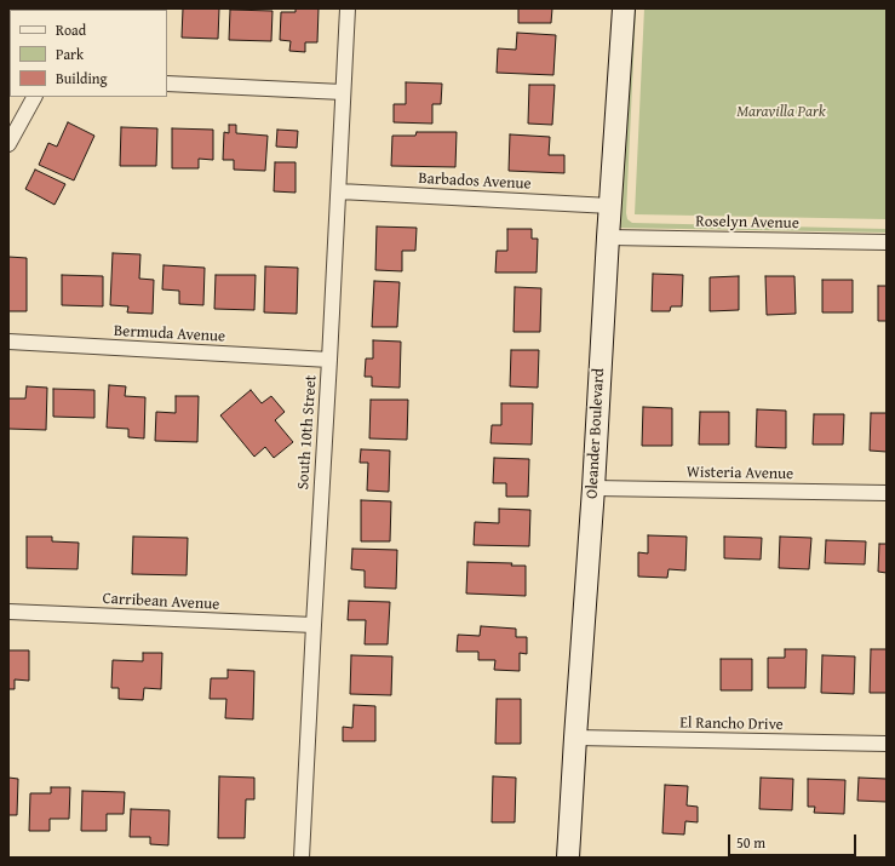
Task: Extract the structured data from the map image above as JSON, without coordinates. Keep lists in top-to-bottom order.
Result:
{
  "streets": {
    "main road": ["Oleander Boulevard"],
    "street": [
      "Barbados Avenue",
      "Roselyn Avenue",
      "Bermuda Avenue",
      "South 10th Street",
      "Wisteria Avenue",
      "Carribean Avenue",
      "El Rancho Drive"
    ]
  },
  "crossings": [
    ["Barbados Avenue", "South 10th Street"],
    ["Barbados Avenue", "Oleander Boulevard"],
    ["Roselyn Avenue", "Oleander Boulevard"],
    ["Bermuda Avenue", "South 10th Street"],
    ["South 10th Street", "Carribean Avenue"],
    ["Oleander Boulevard", "Wisteria Avenue"],
    ["Oleander Boulevard", "El Rancho Drive"]
  ],
  "parks": ["Maravilla Park"],
  "legend": ["Road", "Park", "Building"],
  "scale_bar": "50 m"
}
